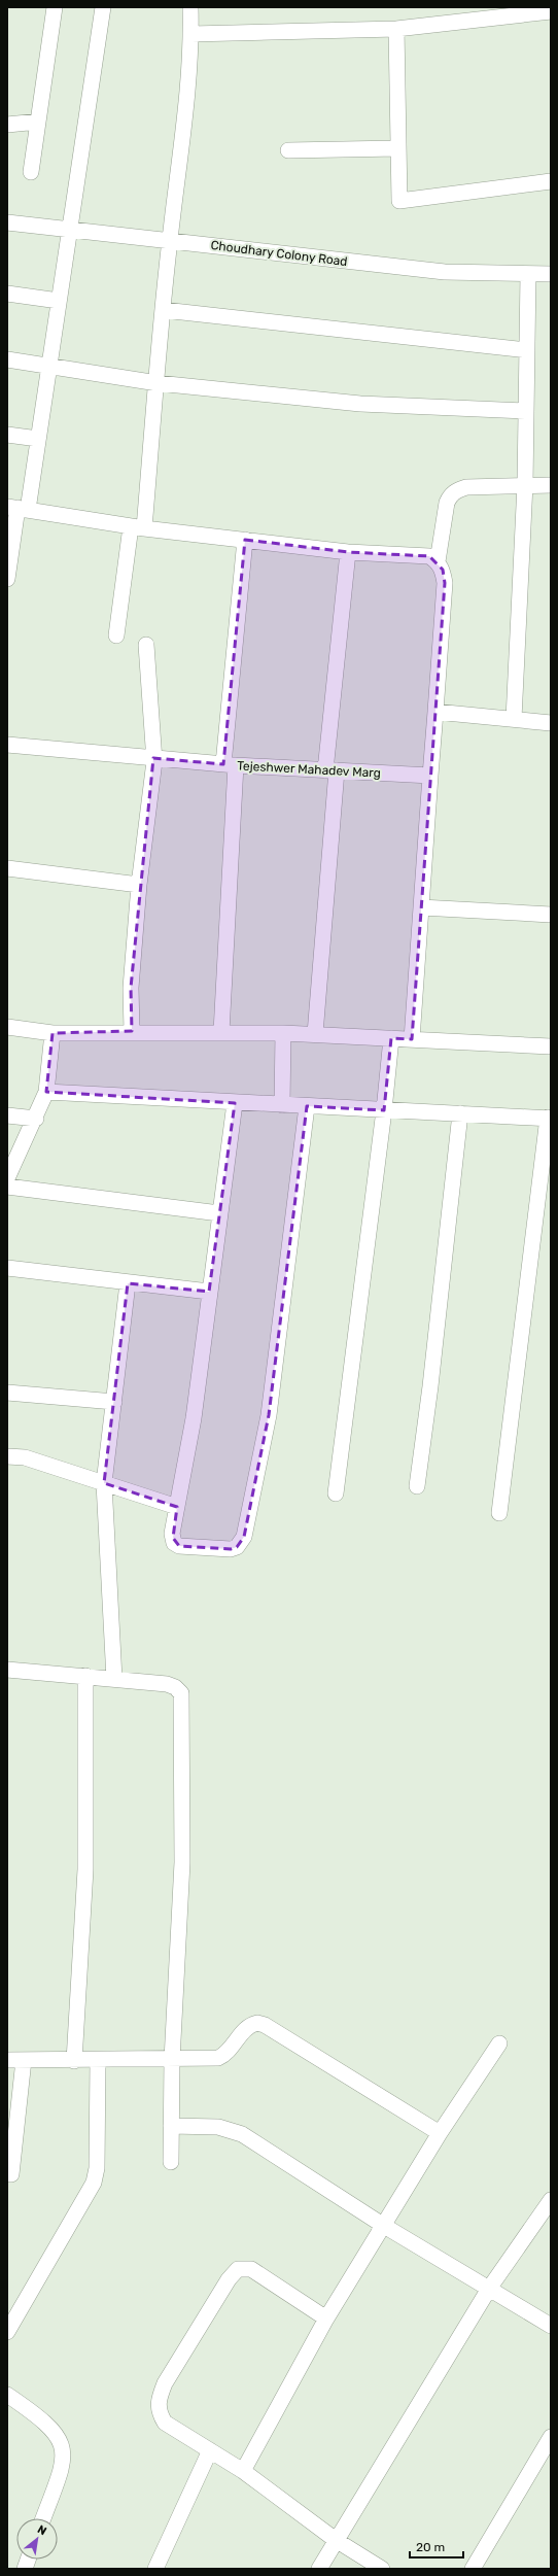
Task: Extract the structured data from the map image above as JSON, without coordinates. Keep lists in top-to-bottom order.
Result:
{
  "streets": {
    "street": ["Choudhary Colony Road", "Tejeshwer Mahadev Marg"]
  },
  "scale_bar": "20 m",
  "north": "top right"
}
